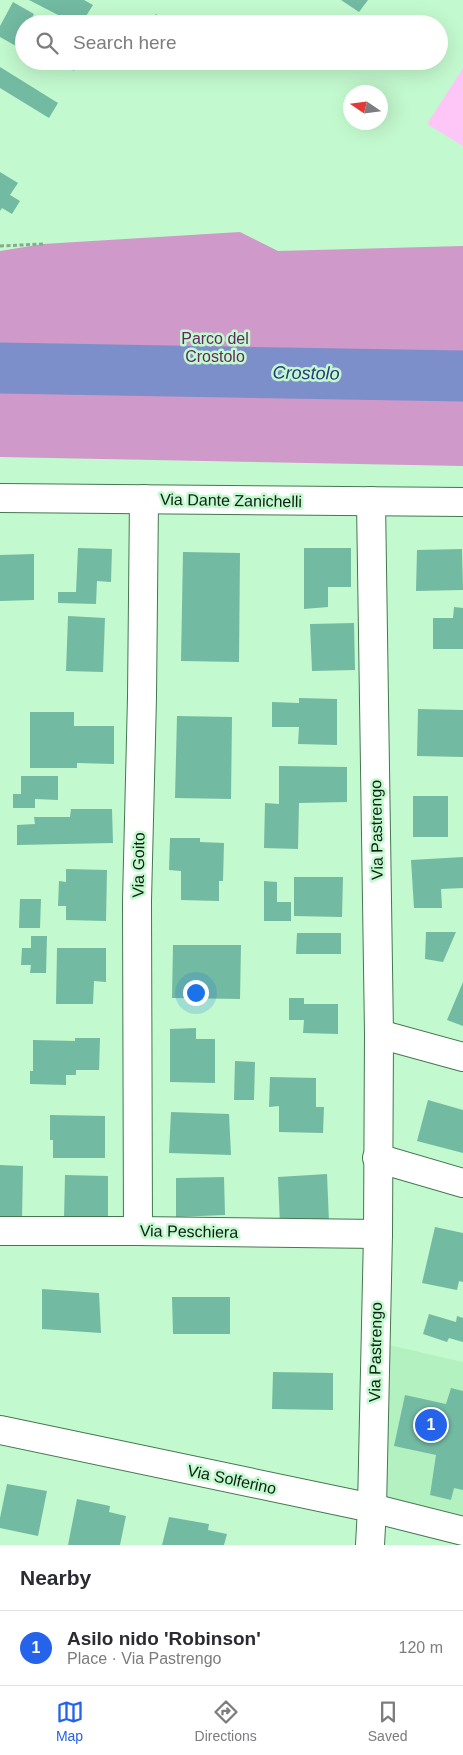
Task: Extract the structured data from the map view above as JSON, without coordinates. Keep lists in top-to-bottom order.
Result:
{
  "streets": {
    "street": [
      "Via Dante Zanichelli",
      "Via Pastrengo",
      "Via Goito",
      "Via Peschiera",
      "Via Solferino"
    ]
  },
  "crossings": [
    ["Via Dante Zanichelli", "Via Pastrengo"],
    ["Via Dante Zanichelli", "Via Goito"],
    ["Via Pastrengo", "Via Peschiera"],
    ["Via Pastrengo", "Via Solferino"],
    ["Via Goito", "Via Peschiera"]
  ],
  "water": ["Crostolo"],
  "parks": ["Parco del Crostolo"],
  "north": "left",
  "page": {
    "search": "Search here",
    "pins": "1",
    "heading": "Nearby",
    "list": [
      {
        "mark": "1",
        "name": "Asilo nido 'Robinson'",
        "note": "Place · Via Pastrengo",
        "value": "120 m"
      }
    ],
    "nav": ["Map", "Directions", "Saved"]
  }
}
